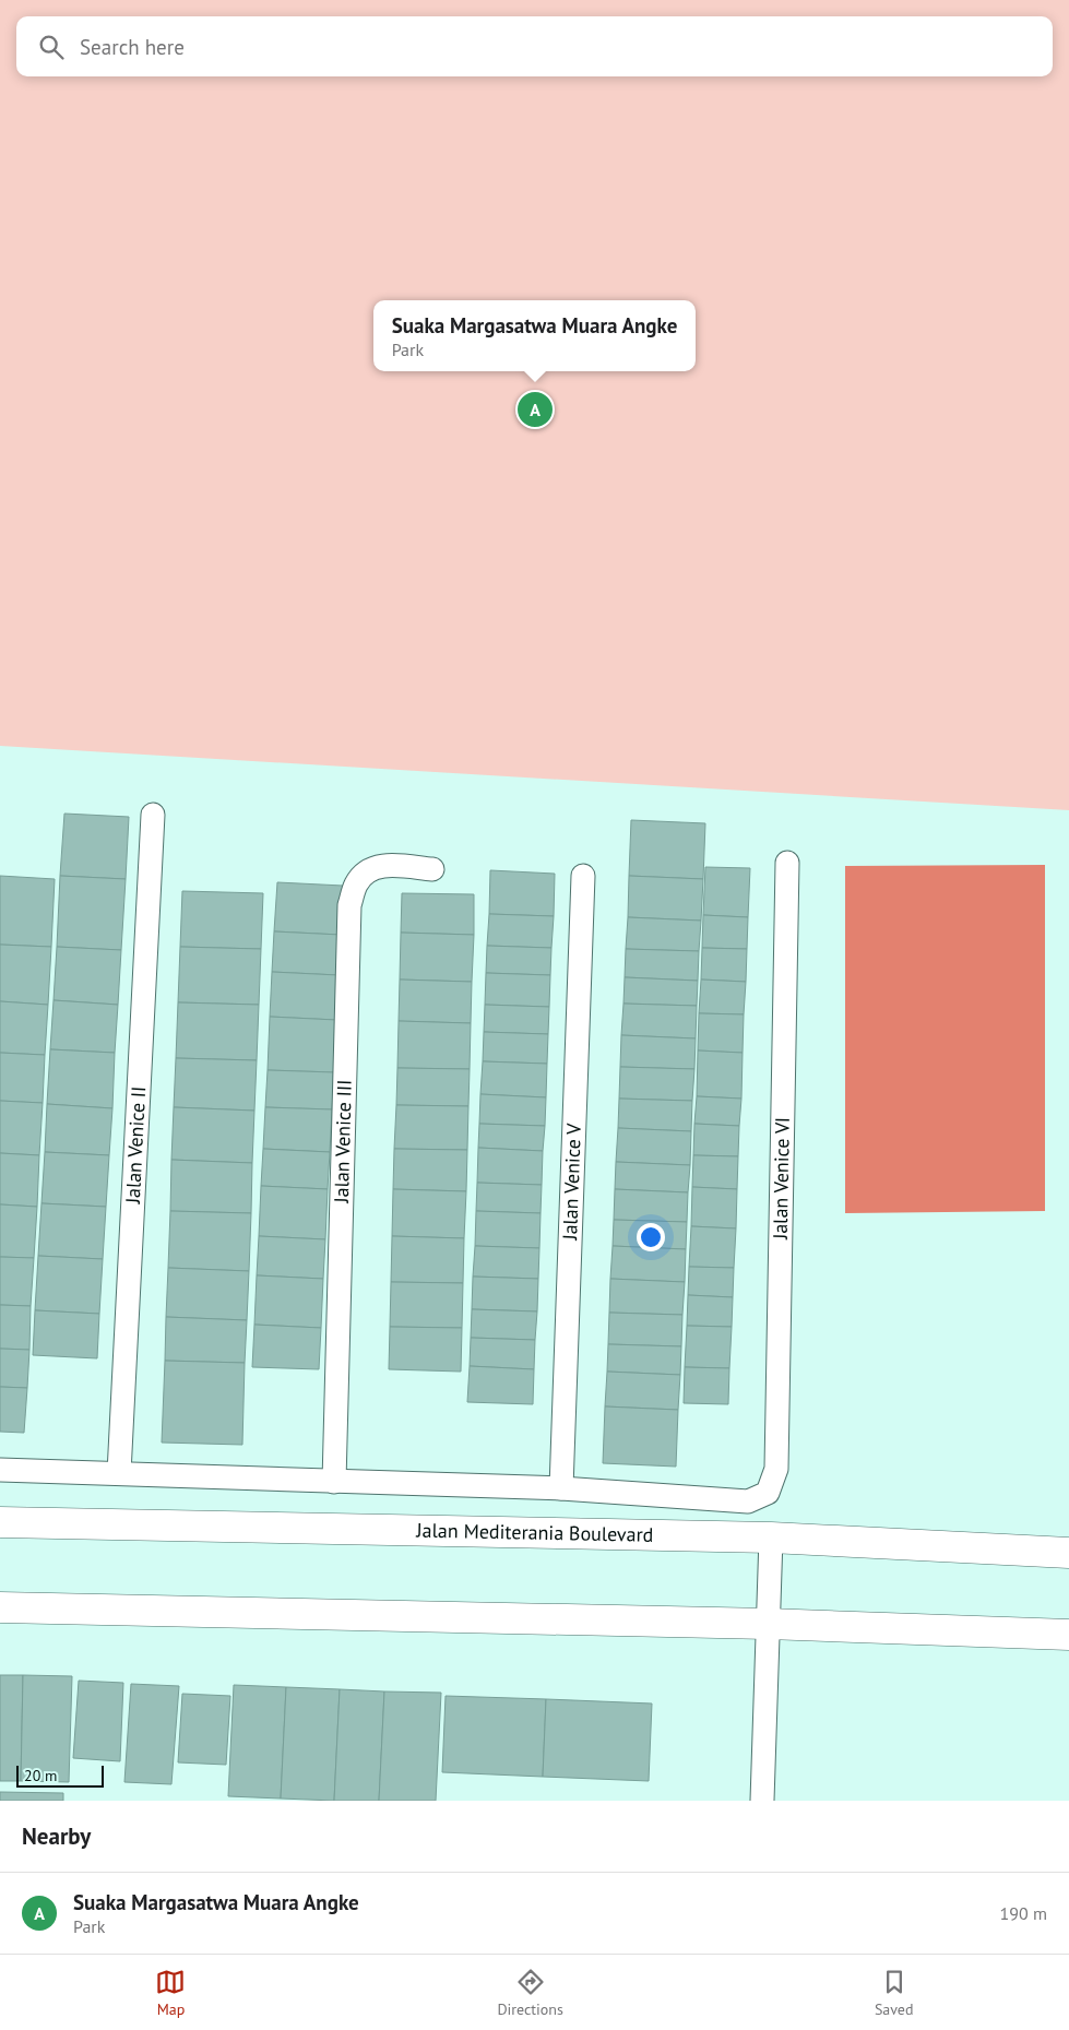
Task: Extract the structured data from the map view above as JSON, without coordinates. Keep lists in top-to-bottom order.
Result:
{
  "streets": {
    "street": [
      "Jalan Venice III",
      "Jalan Venice II",
      "Jalan Venice VI",
      "Jalan Venice V",
      "Jalan Mediterania Boulevard"
    ]
  },
  "crossings": [
    ["Jalan Venice VI", "Jalan Venice V"]
  ],
  "scale_bar": "20 m",
  "page": {
    "search": "Search here",
    "popup": ["Suaka Margasatwa Muara Angke", "Park"],
    "pins": "A",
    "scale": "20 m",
    "heading": "Nearby",
    "list": [
      {
        "mark": "A",
        "name": "Suaka Margasatwa Muara Angke",
        "note": "Park",
        "value": "190 m"
      }
    ],
    "nav": ["Map", "Directions", "Saved"]
  }
}
